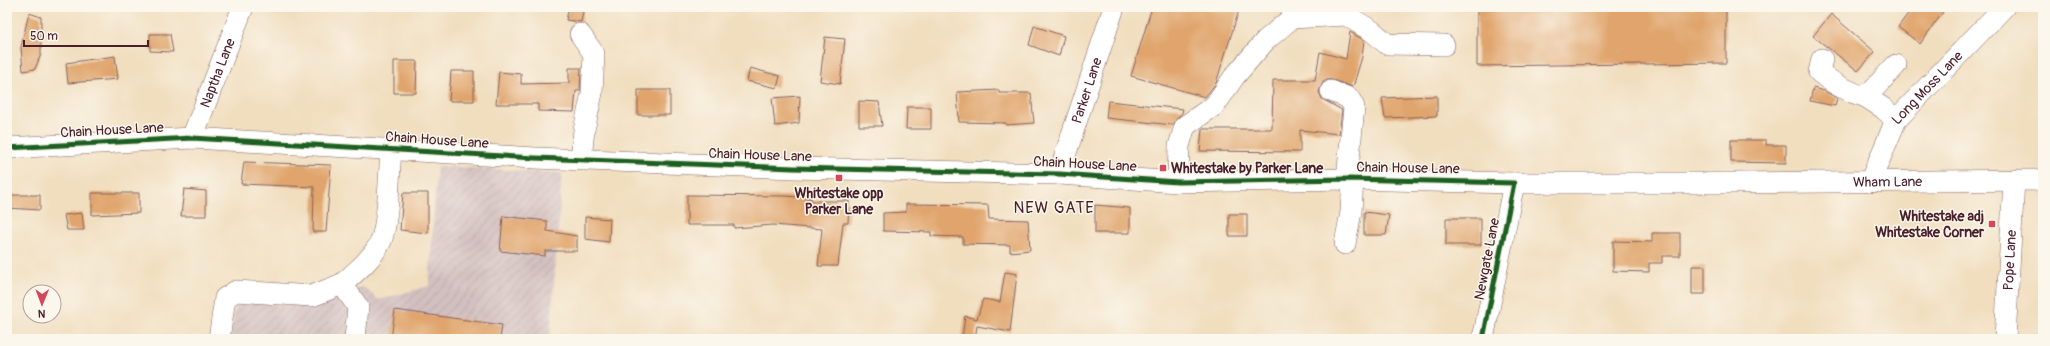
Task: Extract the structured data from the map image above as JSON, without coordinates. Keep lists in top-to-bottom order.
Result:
{
  "streets": {
    "street": [
      "Naptha Lane",
      "Long Moss Lane",
      "Parker Lane",
      "Chain House Lane",
      "Wham Lane",
      "Newgate Lane",
      "Pope Lane"
    ]
  },
  "crossings": [
    ["Naptha Lane", "Chain House Lane"],
    ["Long Moss Lane", "Wham Lane"],
    ["Parker Lane", "Chain House Lane"],
    ["Chain House Lane", "Wham Lane"],
    ["Chain House Lane", "Newgate Lane"],
    ["Wham Lane", "Pope Lane"]
  ],
  "districts": ["NEW GATE"],
  "places": {
    "transit": ["Whitestake by Parker Lane", "Whitestake opp Parker Lane", "Whitestake adj Whitestake Corner"]
  },
  "scale_bar": "50 m",
  "north": "bottom"
}
